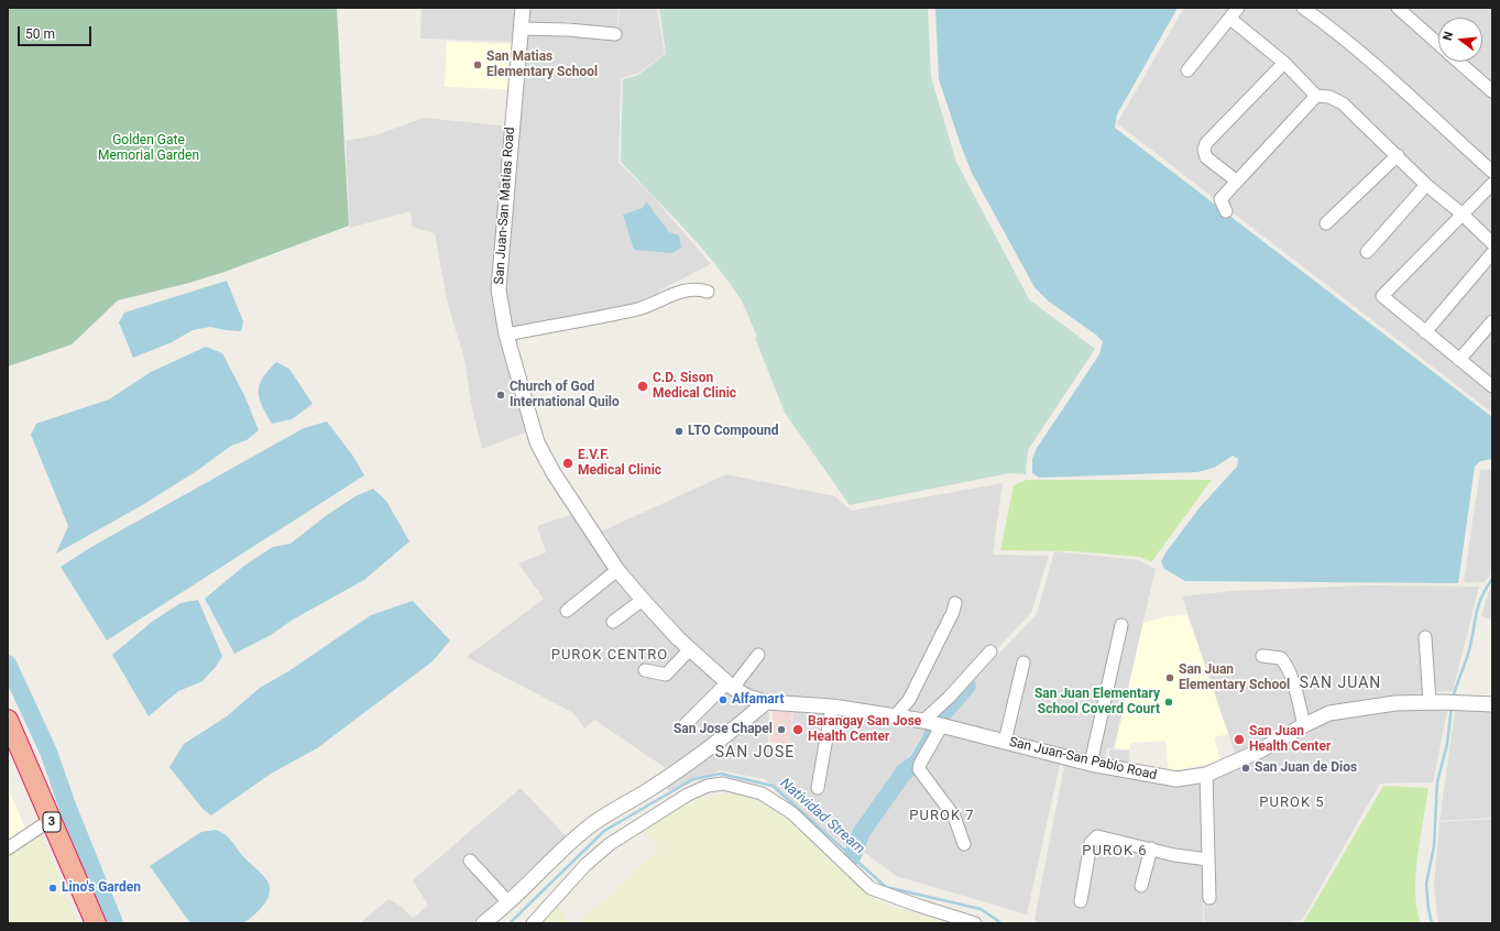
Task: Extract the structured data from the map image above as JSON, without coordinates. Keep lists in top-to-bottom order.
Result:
{
  "streets": {
    "highway": ["3"],
    "street": ["San Juan-San Matias Road", "San Juan-San Pablo Road"]
  },
  "crossings": [
    ["San Juan-San Matias Road", "San Juan-San Pablo Road"]
  ],
  "districts": [
    "PUROK CENTRO",
    "SAN JUAN",
    "SAN JOSE",
    "PUROK 5",
    "PUROK 7",
    "PUROK 6"
  ],
  "water": ["Natividad Stream"],
  "parks": ["Golden Gate Memorial Garden"],
  "places": [
    "San Matias Elementary School",
    "C.D. Sison Medical Clinic",
    "Church of God International Quilo",
    "LTO Compound",
    "E.V.F. Medical Clinic",
    "San Juan Elementary School",
    "Alfamart",
    "San Juan Elementary School Coverd Court",
    "San Jose Chapel",
    "Barangay San Jose Health Center",
    "San Juan Health Center",
    "San Juan de Dios",
    "Lino's Garden"
  ],
  "scale_bar": "50 m",
  "north": "left"
}
